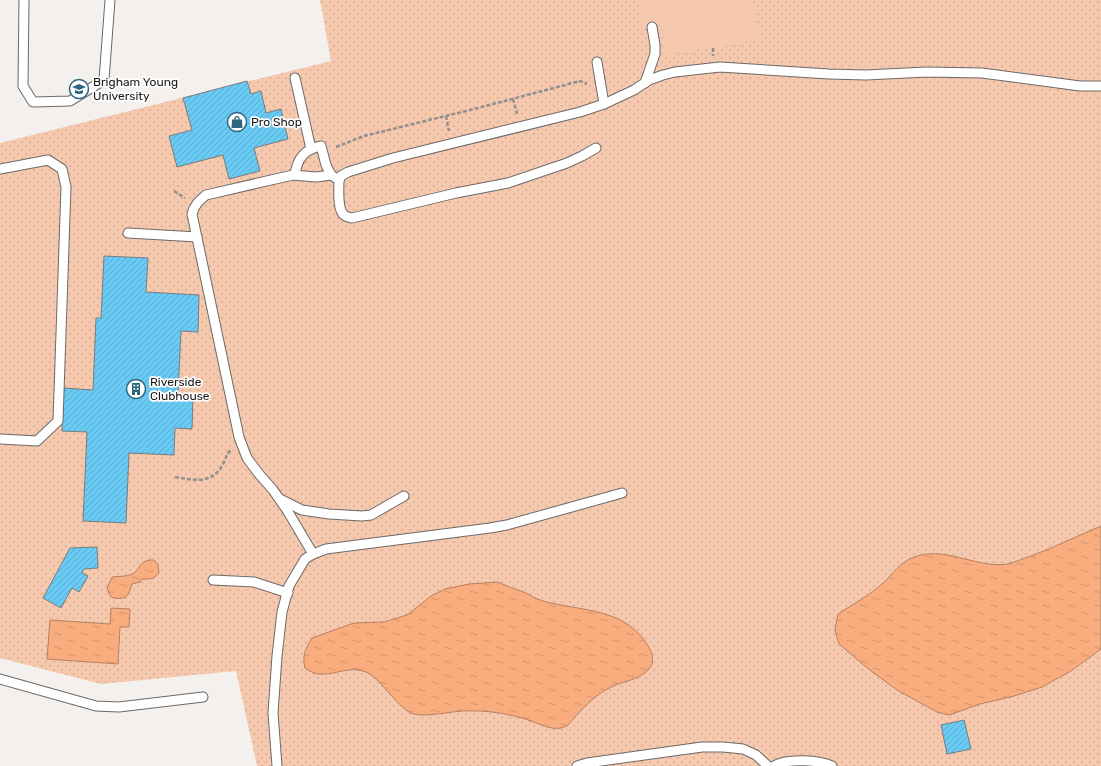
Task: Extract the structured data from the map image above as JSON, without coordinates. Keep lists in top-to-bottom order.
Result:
{
  "places": {
    "school or university": ["Brigham Young University"],
    "shop": ["Pro Shop"],
    "building": ["Riverside Clubhouse"]
  }
}
